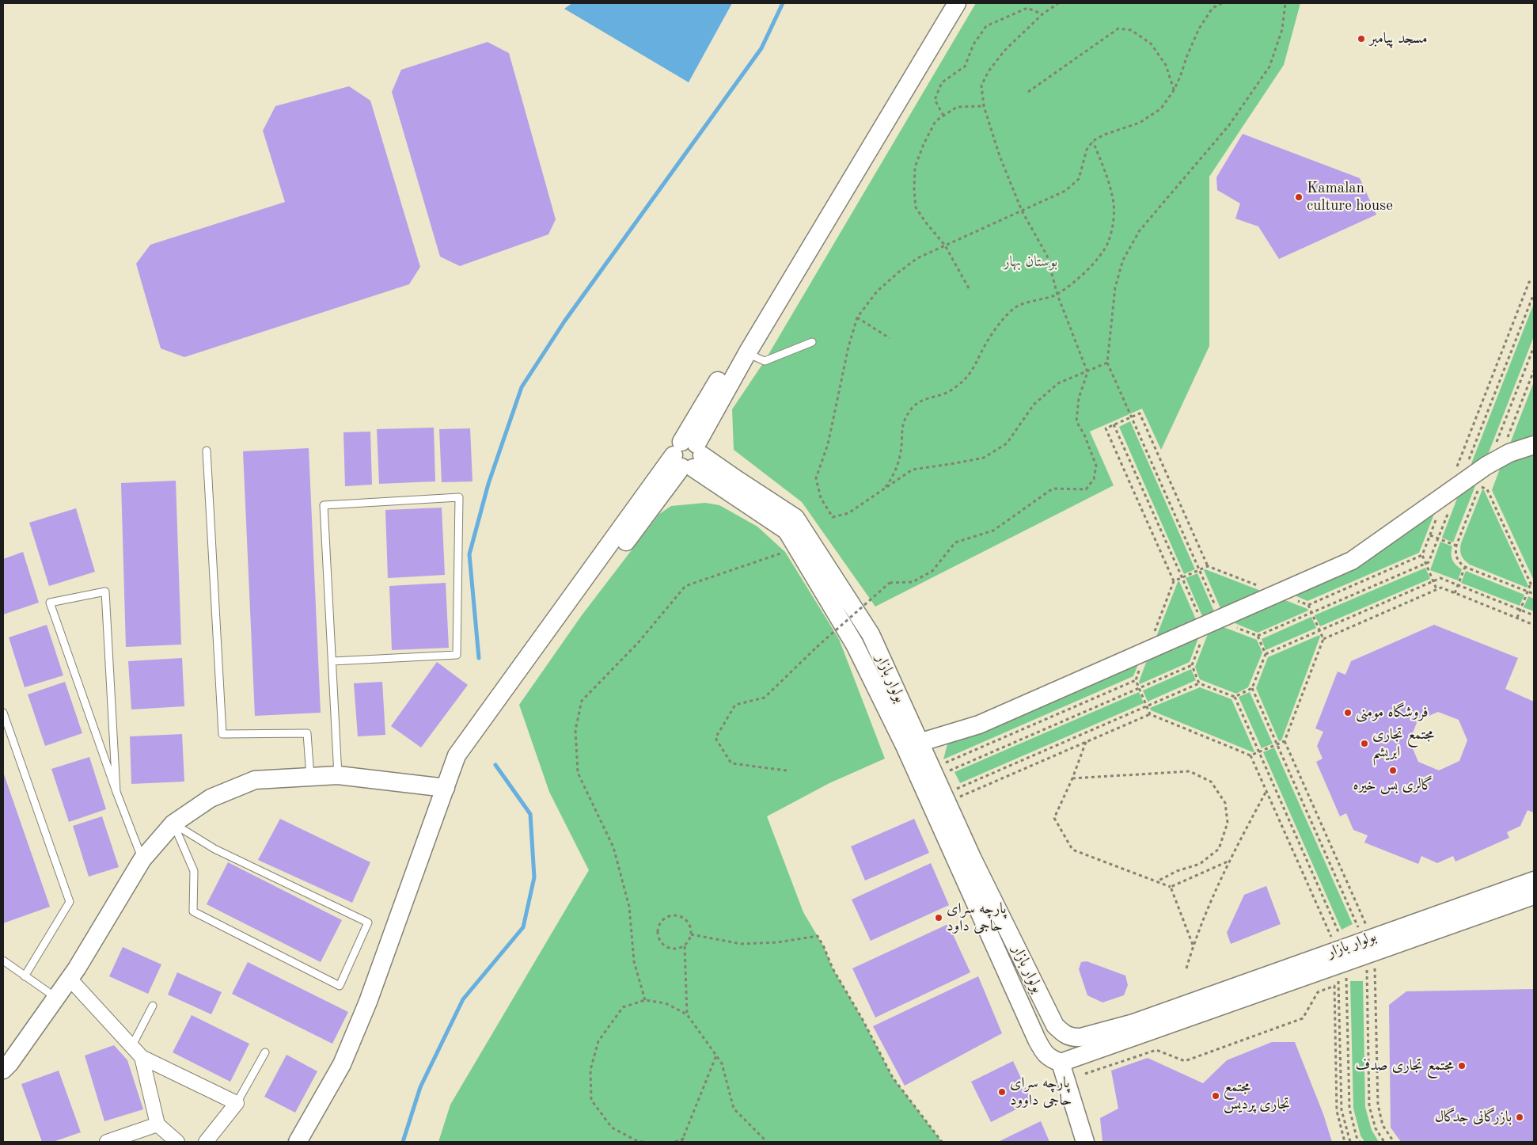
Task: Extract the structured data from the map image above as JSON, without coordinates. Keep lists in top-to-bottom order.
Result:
{
  "streets": {
    "street": ["بولوار بازار"]
  },
  "parks": ["بوستان بهار"],
  "places": [
    "مسجد پیامبر",
    "Kamalan culture house",
    "فروشگاه مومنی",
    "مجتمع تجاری ابریشم",
    "گالری بس خیره",
    "پارچه سرای حاجی داود",
    "مجتمع تجاری صدف",
    "پارچه سرای حاجی داوود",
    "مجتمع تجاری پردیس",
    "بازرگانی جدگال"
  ]
}
